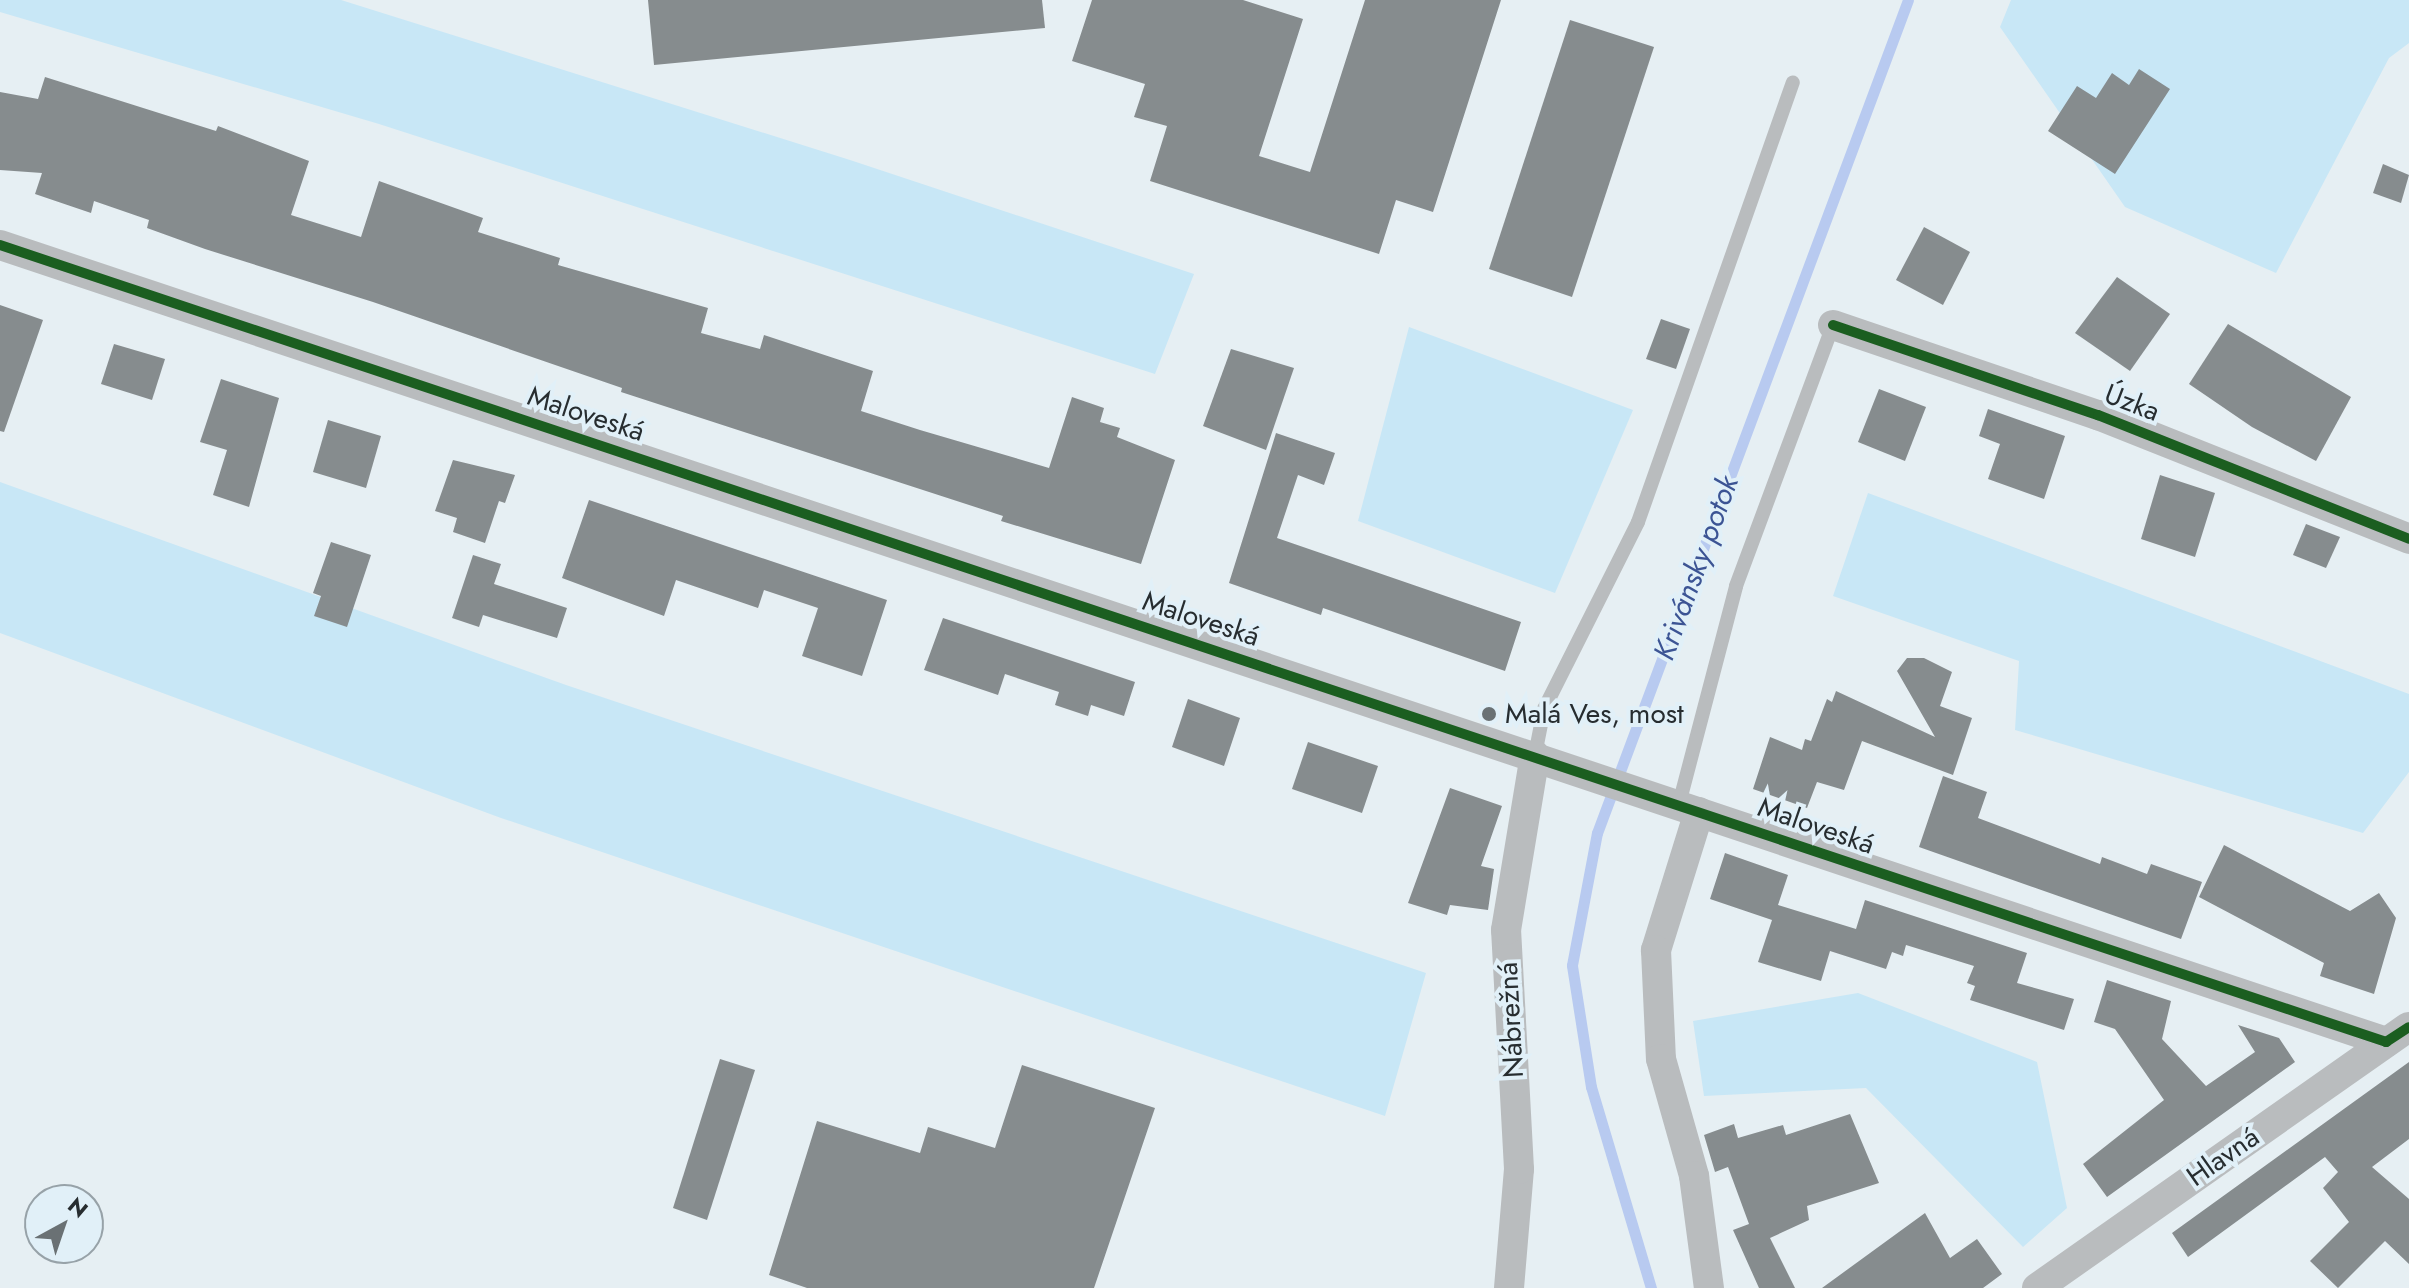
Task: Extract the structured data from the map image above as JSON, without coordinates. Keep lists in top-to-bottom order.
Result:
{
  "streets": {
    "street": [
      "Úzka",
      "Maloveská",
      "Nábrežná",
      "Hlavná"
    ]
  },
  "crossings": [
    ["Maloveská", "Nábrežná"],
    ["Maloveská", "Hlavná"]
  ],
  "water": ["Krivánsky potok"],
  "places": ["Malá Ves, most"],
  "north": "top right"
}
